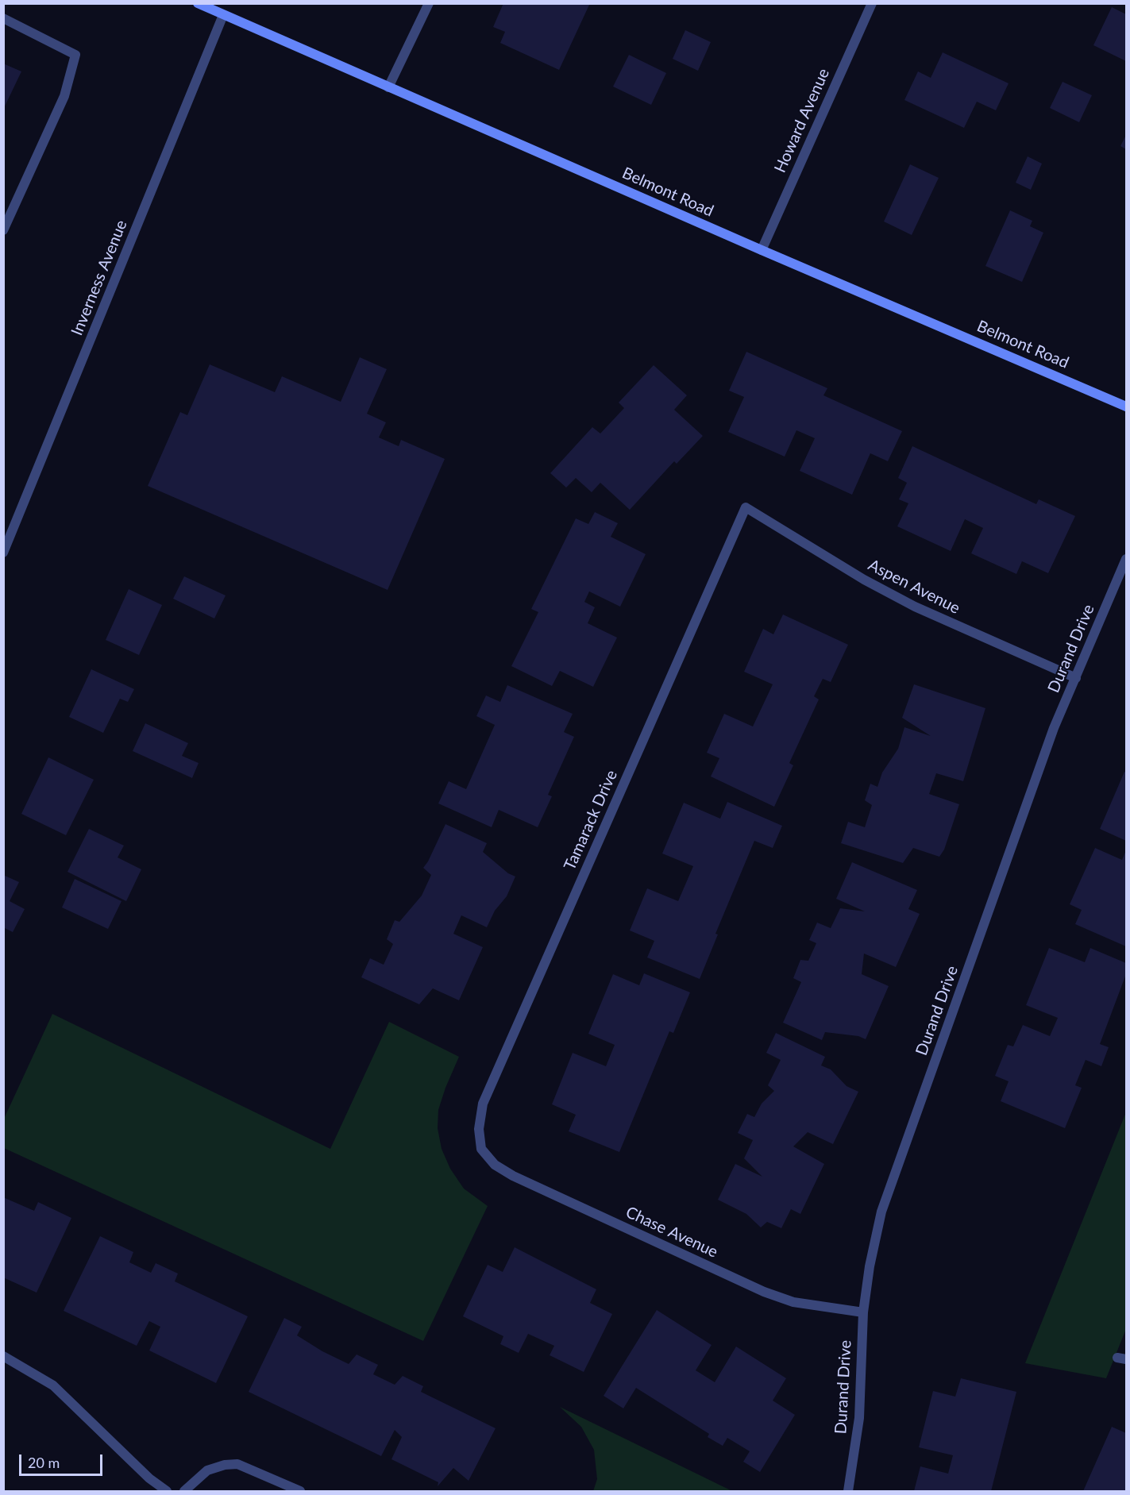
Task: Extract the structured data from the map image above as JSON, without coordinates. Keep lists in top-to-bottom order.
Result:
{
  "streets": {
    "main road": ["Belmont Road"],
    "street": [
      "Howard Avenue",
      "Inverness Avenue",
      "Aspen Avenue",
      "Durand Drive",
      "Tamarack Drive",
      "Chase Avenue"
    ]
  },
  "crossings": [
    ["Howard Avenue", "Belmont Road"],
    ["Belmont Road", "Inverness Avenue"],
    ["Aspen Avenue", "Durand Drive"],
    ["Aspen Avenue", "Tamarack Drive"],
    ["Durand Drive", "Chase Avenue"],
    ["Tamarack Drive", "Chase Avenue"]
  ],
  "scale_bar": "20 m"
}
